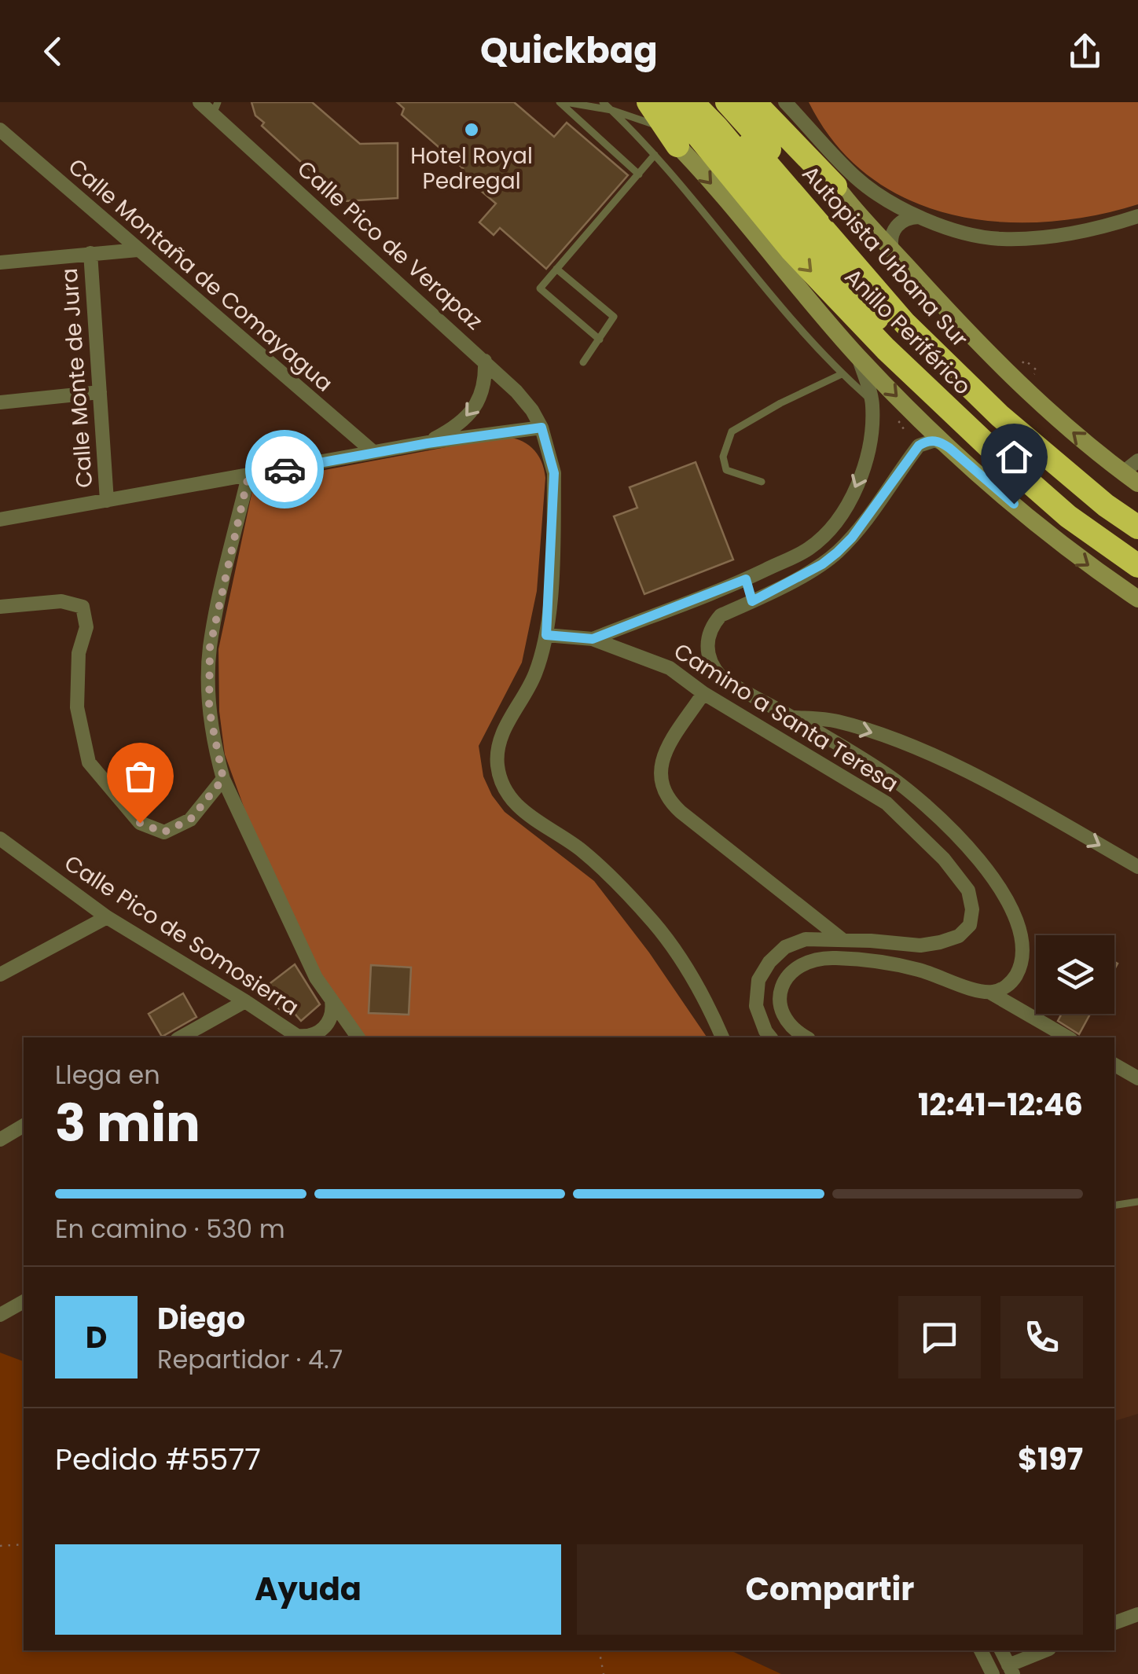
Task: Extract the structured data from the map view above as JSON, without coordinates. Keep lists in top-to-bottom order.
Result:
{
  "streets": {
    "highway": ["Autopista Urbana Sur", "Anillo Periférico"],
    "street": [
      "Calle Pico de Verapaz",
      "Calle Montaña de Comayagua",
      "Calle Monte de Jura",
      "Camino a Santa Teresa",
      "Calle Pico de Somosierra"
    ]
  },
  "places": ["Hotel Royal Pedregal"],
  "page": {
    "header": "Quickbag",
    "heading": ["3 min", "Llega en", "12:41–12:46"],
    "panel": [
      "Diego",
      "Repartidor · 4.7",
      "Pedido #5577",
      "$197"
    ],
    "bar": "En camino · 530 m",
    "round": "D",
    "buttons": ["Ayuda", "Compartir"]
  }
}
